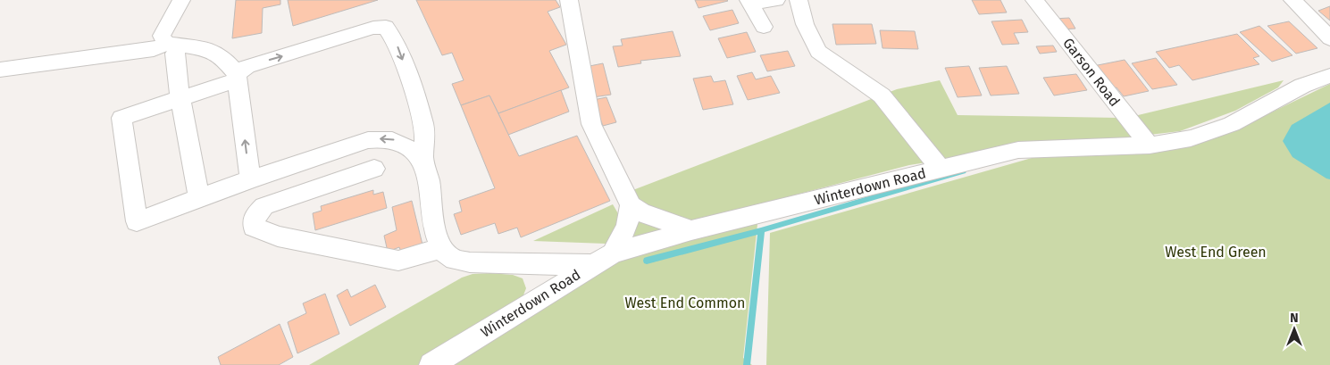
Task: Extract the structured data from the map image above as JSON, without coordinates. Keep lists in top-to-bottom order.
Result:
{
  "streets": {
    "street": ["Garson Road", "Winterdown Road"]
  },
  "crossings": [
    ["Garson Road", "Winterdown Road"]
  ],
  "parks": ["West End Green", "West End Common"],
  "north": "top"
}
